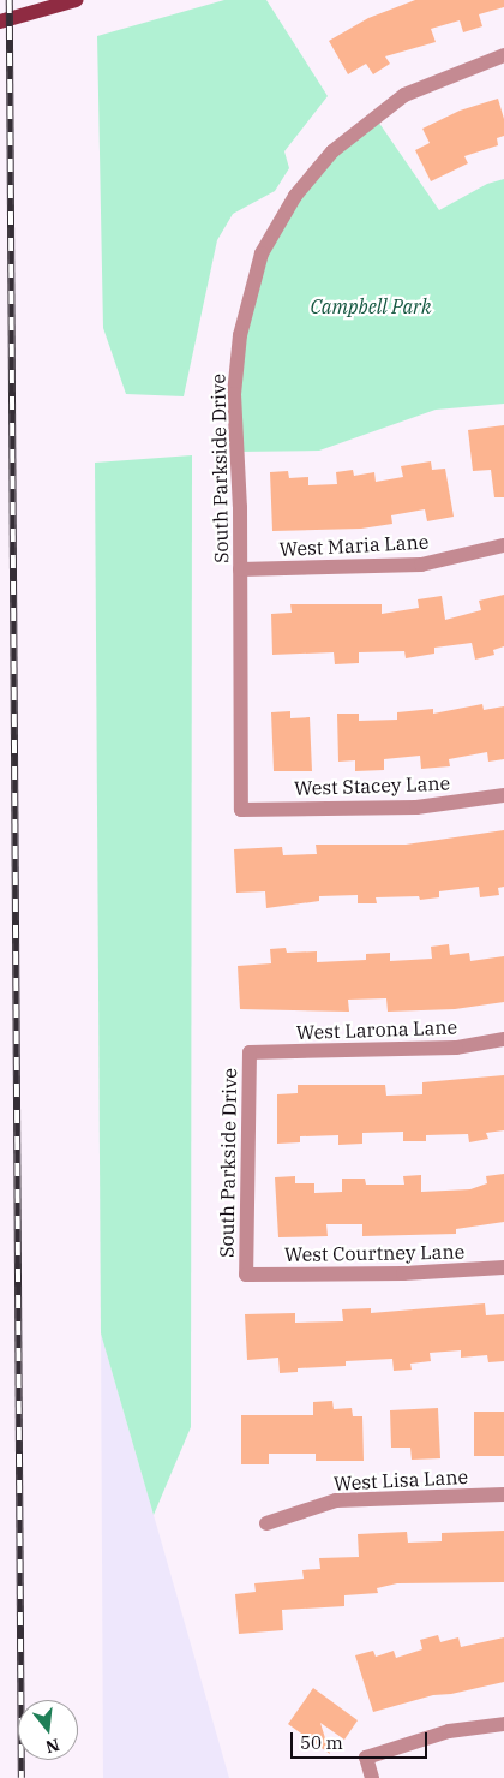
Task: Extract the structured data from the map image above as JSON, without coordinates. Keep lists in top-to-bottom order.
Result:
{
  "streets": {
    "street": [
      "South Parkside Drive",
      "West Maria Lane",
      "West Stacey Lane",
      "West Larona Lane",
      "West Courtney Lane",
      "West Lisa Lane"
    ]
  },
  "crossings": [
    ["South Parkside Drive", "West Maria Lane"],
    ["South Parkside Drive", "West Stacey Lane"],
    ["South Parkside Drive", "West Larona Lane"],
    ["South Parkside Drive", "West Courtney Lane"]
  ],
  "parks": ["Campbell Park"],
  "scale_bar": "50 m",
  "north": "bottom"
}
